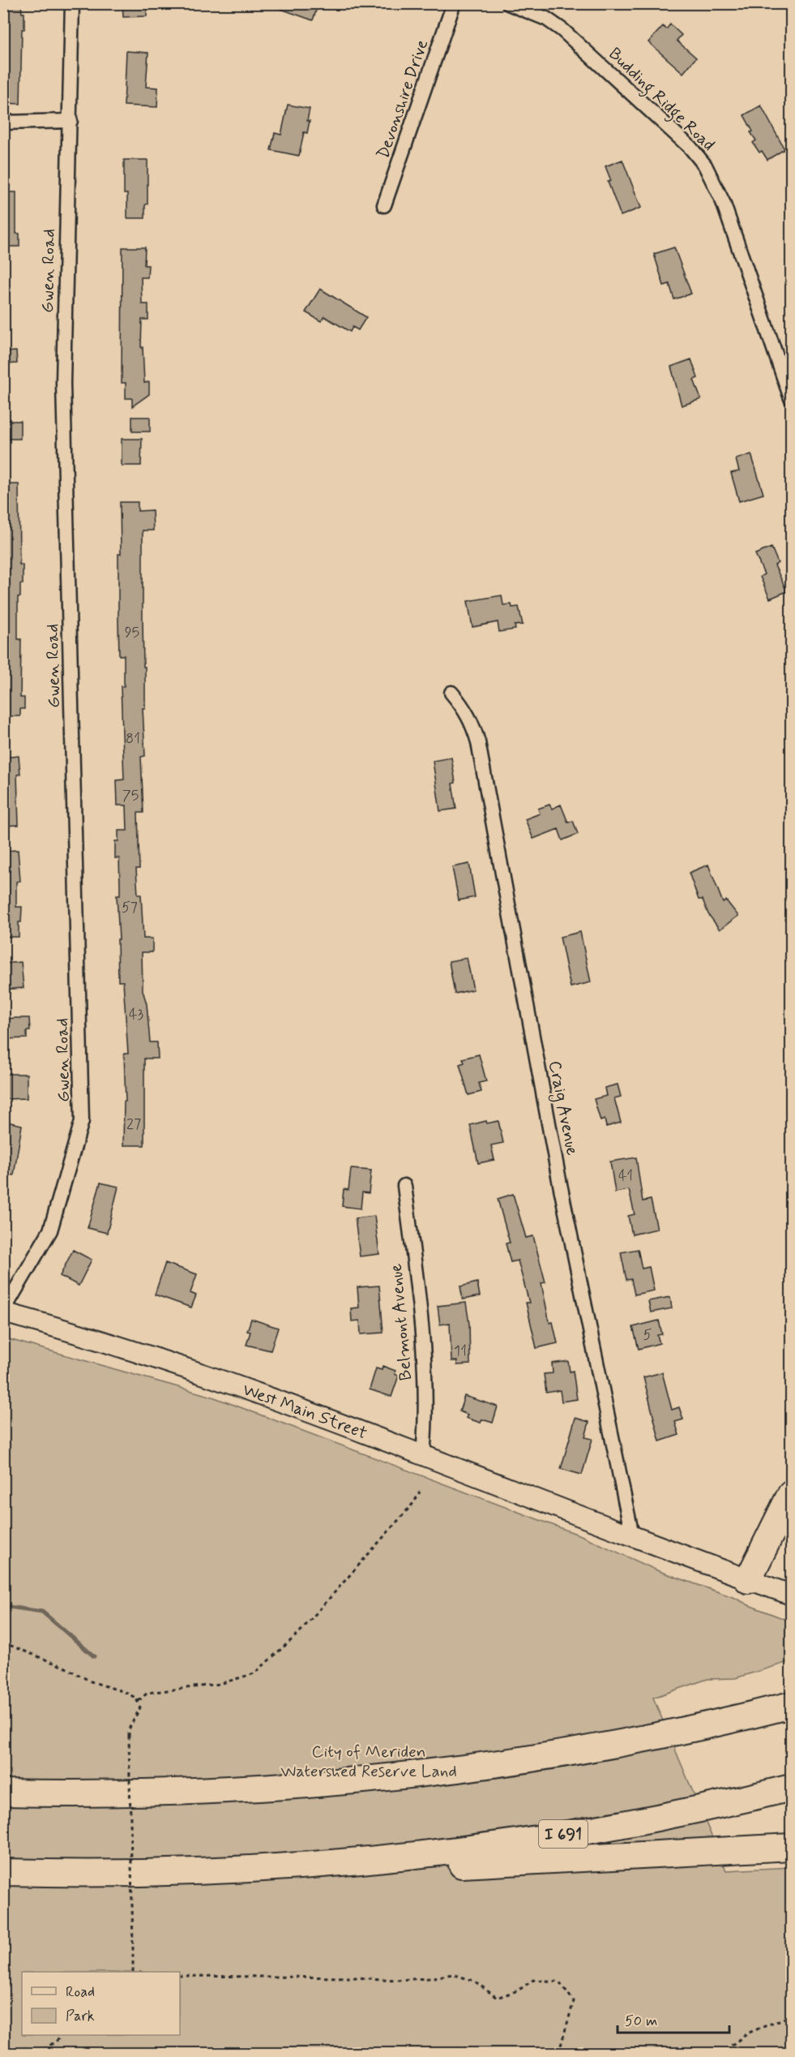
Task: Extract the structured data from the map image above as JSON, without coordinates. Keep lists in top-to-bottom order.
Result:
{
  "streets": {
    "highway": ["I 691"],
    "main road": ["West Main Street"],
    "street": [
      "Devonshire Drive",
      "Budding Ridge Road",
      "Gwen Road",
      "Craig Avenue",
      "Belmont Avenue"
    ]
  },
  "crossings": [
    ["Gwen Road", "West Main Street"],
    ["Craig Avenue", "West Main Street"],
    ["Belmont Avenue", "West Main Street"]
  ],
  "parks": ["City of Meriden Watershed Reserve Land"],
  "house_numbers": [
    "95",
    "81",
    "75",
    "57",
    "43",
    "27",
    "41",
    "5",
    "11"
  ],
  "legend": ["Road", "Park"],
  "scale_bar": "50 m"
}
